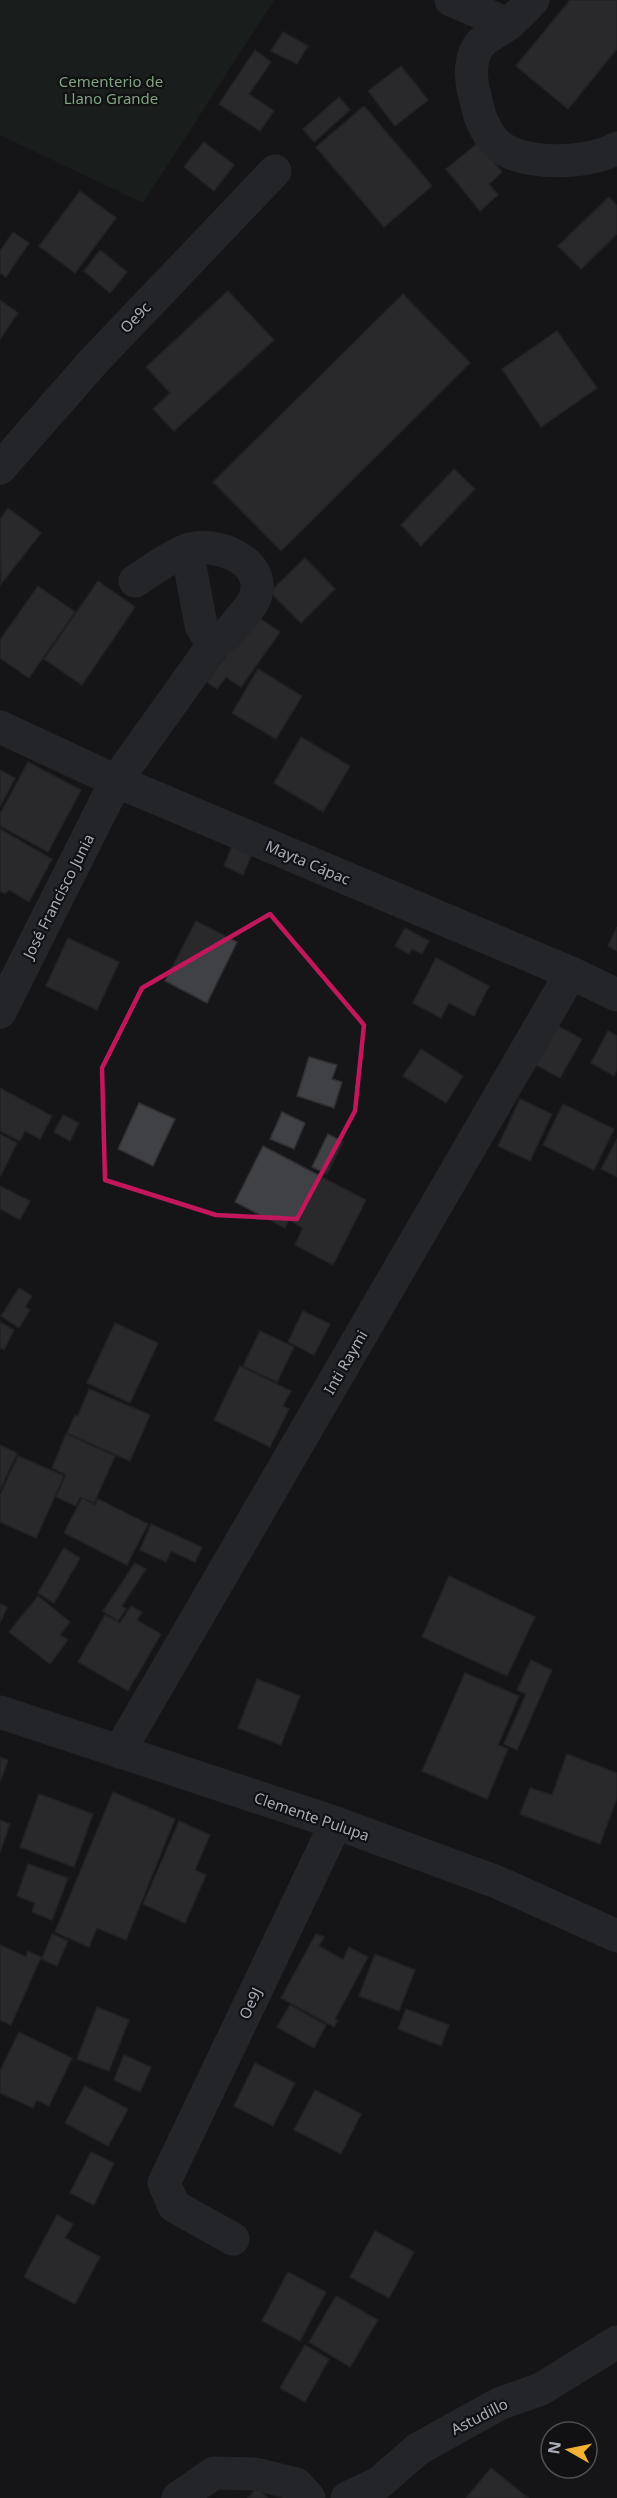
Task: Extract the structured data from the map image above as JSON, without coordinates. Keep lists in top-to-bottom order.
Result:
{
  "streets": {
    "street": [
      "Oe9c",
      "Mayta Cápac",
      "José Francisco Junia",
      "Inti Raymi",
      "Clemente Pulupa",
      "Oe9J",
      "Astudillo"
    ]
  },
  "crossings": [
    ["Mayta Cápac", "José Francisco Junia"],
    ["Mayta Cápac", "Inti Raymi"],
    ["Inti Raymi", "Clemente Pulupa"],
    ["Clemente Pulupa", "Oe9J"]
  ],
  "parks": ["Cementerio de Llano Grande"],
  "north": "left"
}
